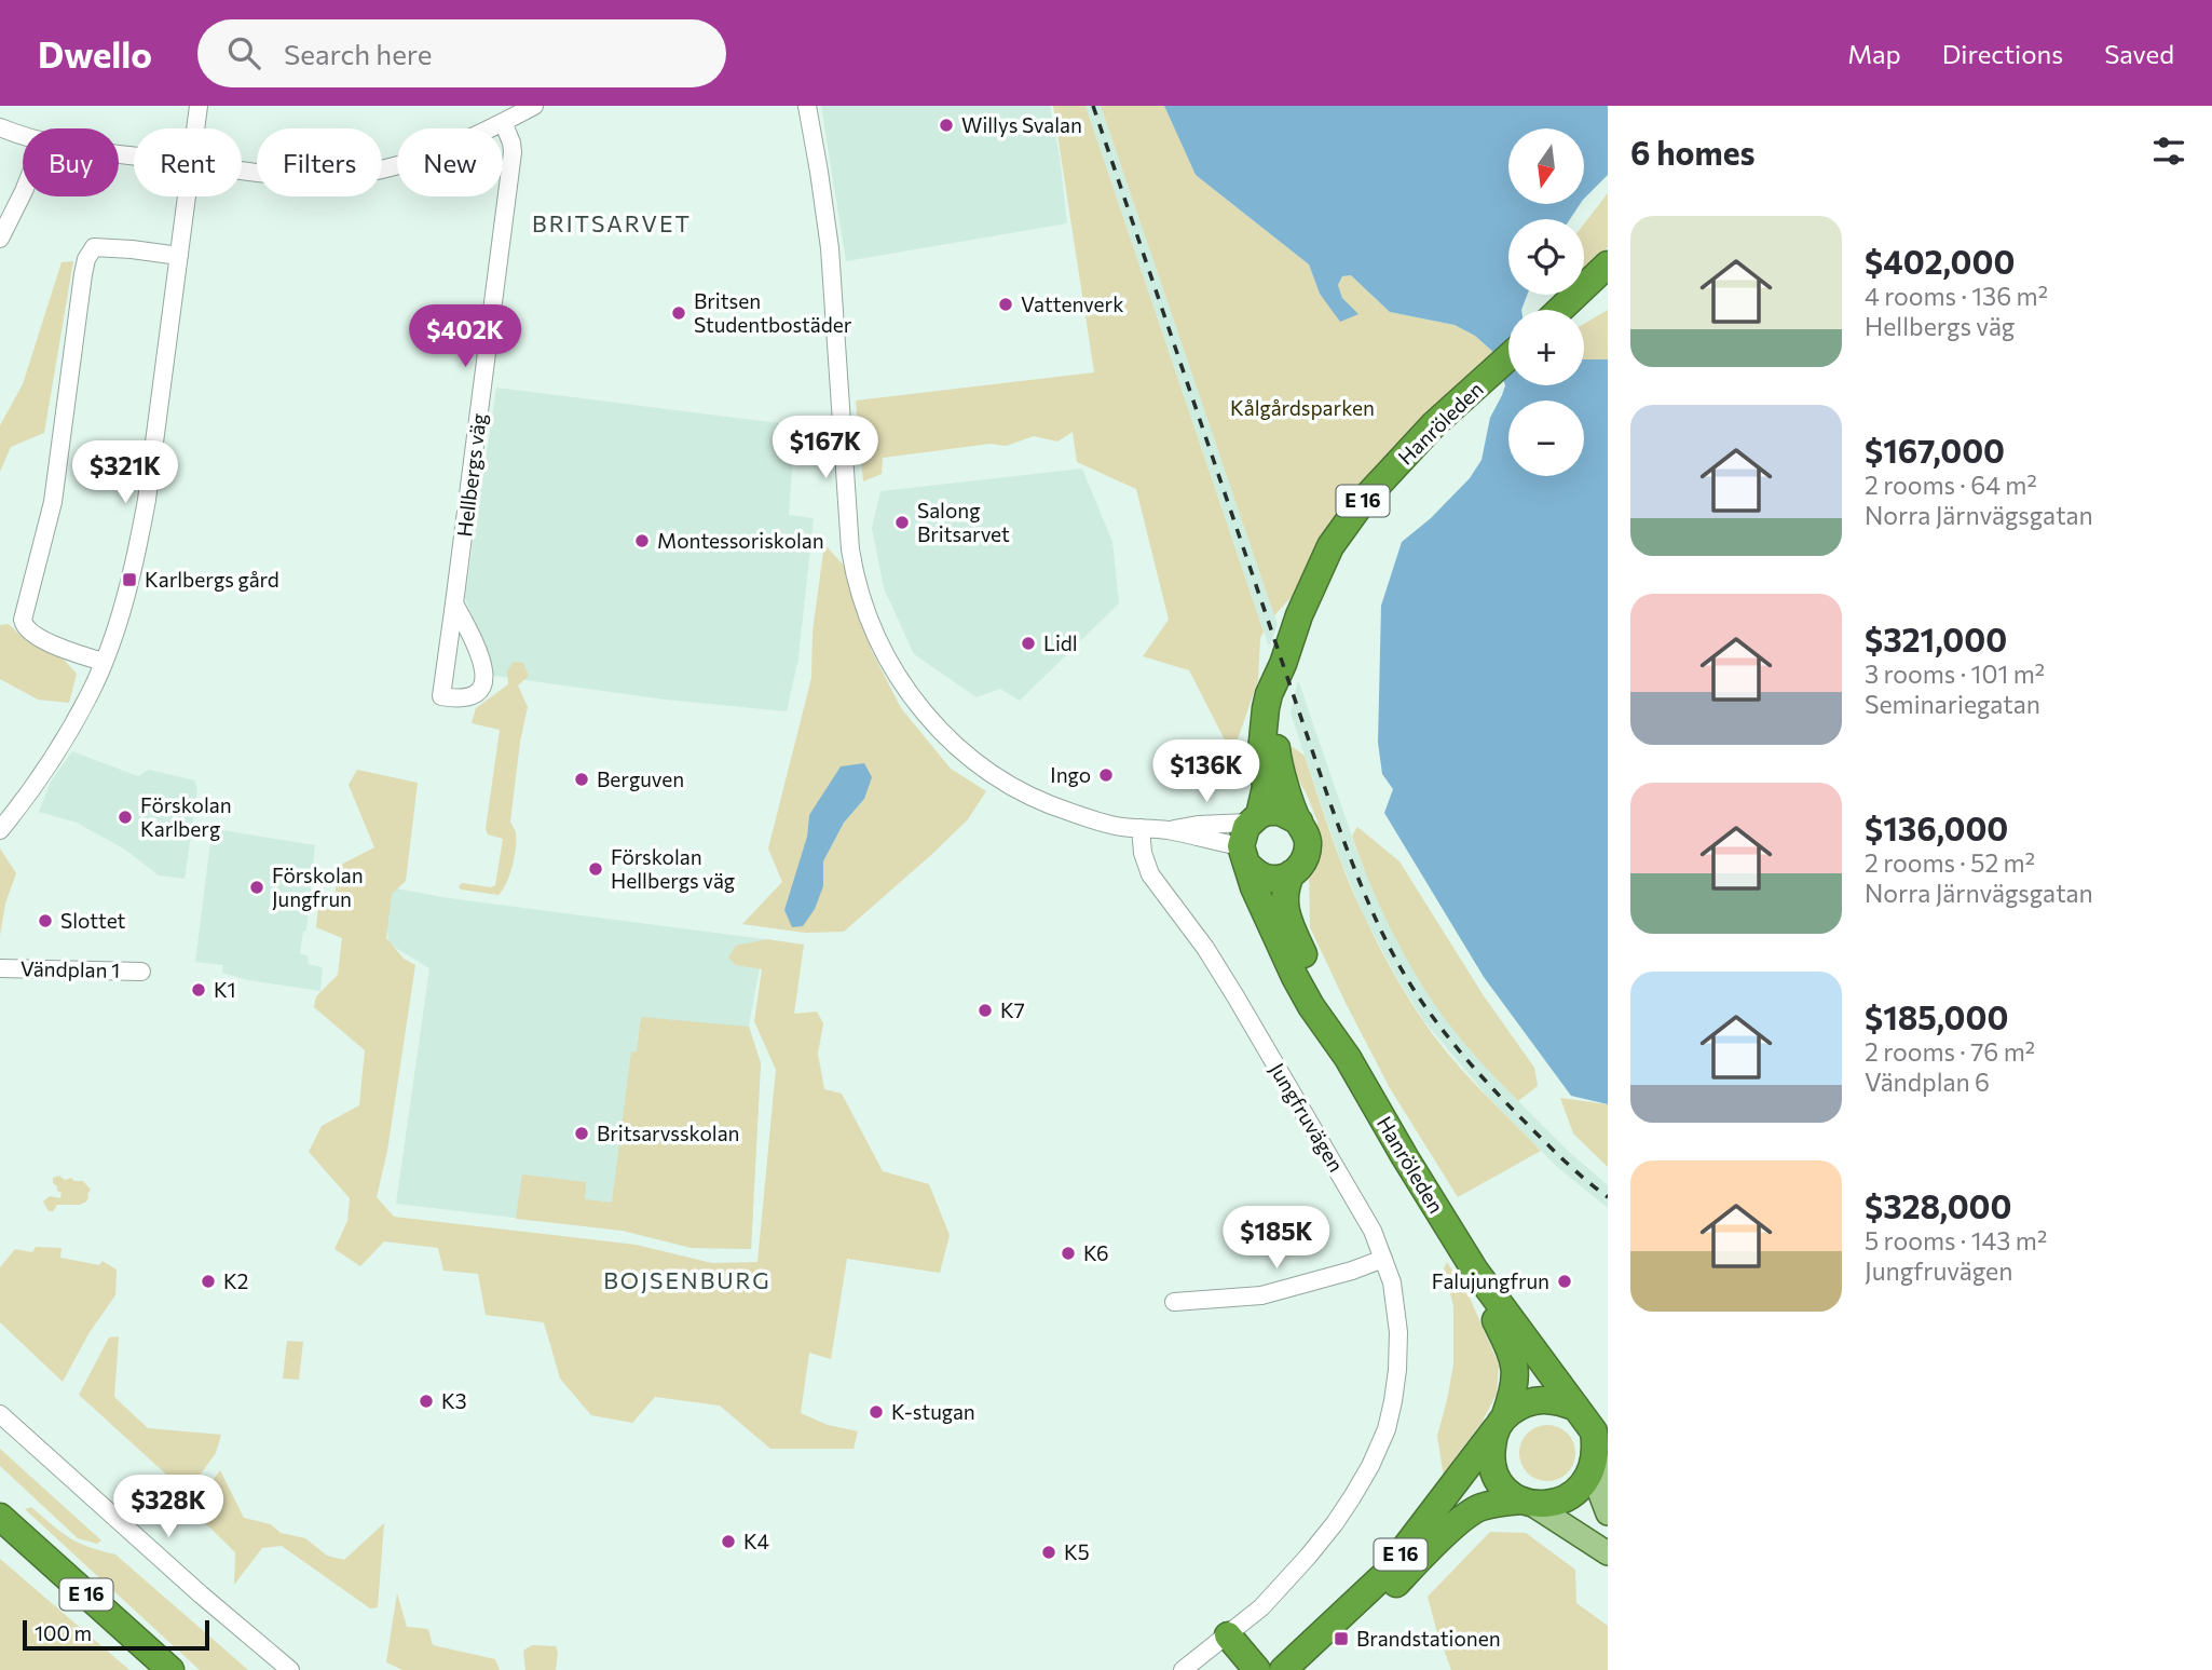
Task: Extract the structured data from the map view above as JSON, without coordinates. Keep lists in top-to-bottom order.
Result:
{
  "streets": {
    "highway": ["Hanröleden", "E 16"],
    "street": ["Hellbergs väg", "Vändplan 1", "Jungfruvägen"]
  },
  "crossings": [
    ["Hanröleden", "E 16"]
  ],
  "districts": ["BRITSARVET", "BOJSENBURG"],
  "parks": ["Kålgårdsparken"],
  "places": {
    "other": [
      "Willys Svalan",
      "Vattenverk",
      "Britsen Studentbostäder",
      "Salong Britsarvet",
      "Montessoriskolan",
      "Lidl",
      "Ingo",
      "Berguven",
      "Förskolan Karlberg",
      "Förskolan Hellbergs väg",
      "Förskolan Jungfrun",
      "Slottet",
      "K1",
      "K7",
      "Britsarvsskolan",
      "K6",
      "K2",
      "Falujungfrun",
      "K3",
      "K-stugan",
      "K4",
      "K5"
    ],
    "transit": ["Karlbergs gård", "Brandstationen"]
  },
  "scale_bar": "100 m",
  "north": "bottom",
  "page": {
    "header": "Dwello",
    "search": "Search here",
    "nav": ["Map", "Directions", "Saved"],
    "heading": "6 homes",
    "map_buttons": ["+", "−"],
    "chip": [
      "Buy",
      "Rent",
      "Filters",
      "New"
    ],
    "list": [
      {
        "name": "$402,000",
        "note": "4 rooms · 136 m² · Hellbergs väg"
      },
      {
        "name": "$167,000",
        "note": "2 rooms · 64 m² · Norra Järnvägsgatan"
      },
      {
        "name": "$321,000",
        "note": "3 rooms · 101 m² · Seminariegatan"
      },
      {
        "name": "$136,000",
        "note": "2 rooms · 52 m² · Norra Järnvägsgatan"
      },
      {
        "name": "$185,000",
        "note": "2 rooms · 76 m² · Vändplan 6"
      },
      {
        "name": "$328,000",
        "note": "5 rooms · 143 m² · Jungfruvägen"
      }
    ],
    "price": [
      "$402K",
      "$167K",
      "$321K",
      "$136K",
      "$185K",
      "$328K"
    ],
    "scale": "100 m"
  }
}
